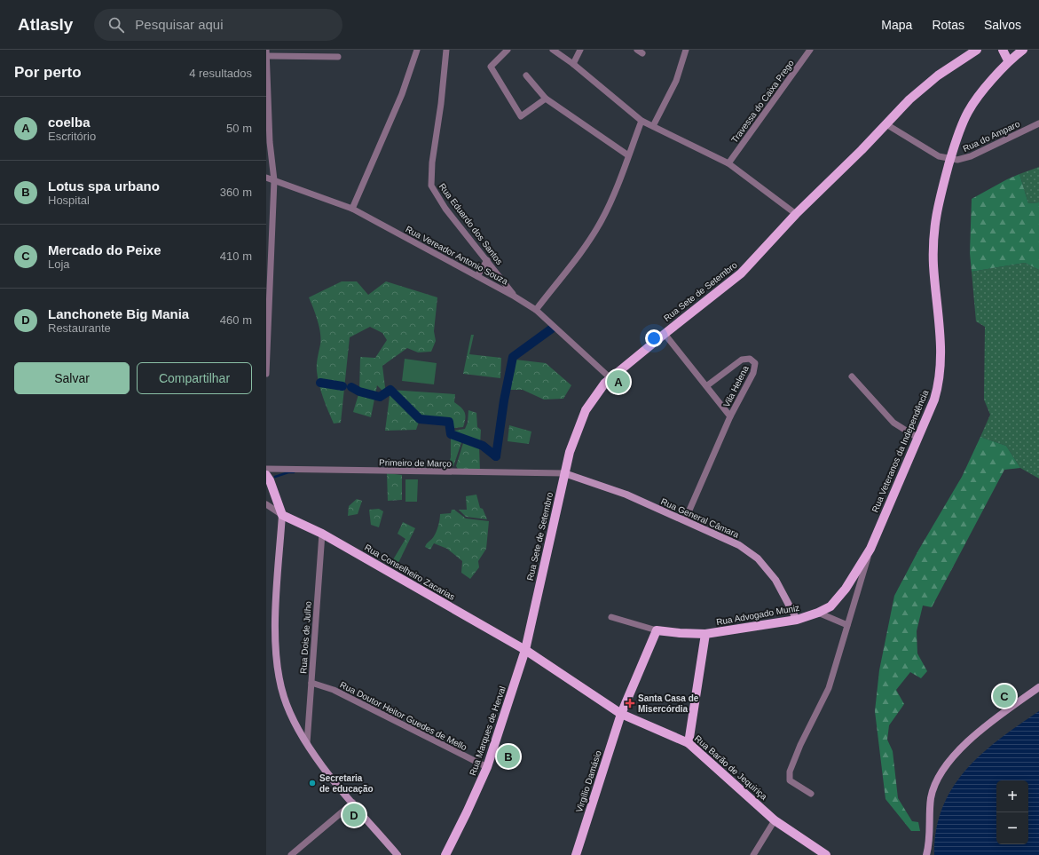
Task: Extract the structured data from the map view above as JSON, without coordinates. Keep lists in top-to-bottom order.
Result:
{
  "streets": {
    "main road": [
      "Rua Sete de Setembro",
      "Rua Veteranos da Independência",
      "Rua Conselheiro Zacarias",
      "Rua Advogado Muniz",
      "Rua Marques de Herval",
      "Rua Barão de Jequiriça",
      "Virgílio Damásio"
    ],
    "street": [
      "Travessa do Caixa Prego",
      "Rua do Amparo",
      "Rua Eduardo dos Santos",
      "Rua Vereador Antonio Souza",
      "Vila Helena",
      "Primeiro de Março",
      "Rua General Câmara",
      "Rua Dois de Julho",
      "Rua Doutor Heitor Guedes de Mello"
    ]
  },
  "crossings": [
    ["Rua do Amparo", "Rua Veteranos da Independência"],
    ["Rua Eduardo dos Santos", "Rua Vereador Antonio Souza"],
    ["Rua Vereador Antonio Souza", "Rua Sete de Setembro"],
    ["Rua Sete de Setembro", "Vila Helena"],
    ["Rua Sete de Setembro", "Primeiro de Março"],
    ["Rua Sete de Setembro", "Rua General Câmara"],
    ["Rua Sete de Setembro", "Rua Conselheiro Zacarias"],
    ["Rua Sete de Setembro", "Rua Marques de Herval"],
    ["Rua Sete de Setembro", "Rua Barão de Jequiriça"],
    ["Rua Veteranos da Independência", "Rua Advogado Muniz"],
    ["Primeiro de Março", "Rua General Câmara"],
    ["Rua General Câmara", "Rua Advogado Muniz"],
    ["Rua Conselheiro Zacarias", "Rua Dois de Julho"],
    ["Rua Conselheiro Zacarias", "Rua Marques de Herval"],
    ["Rua Conselheiro Zacarias", "Rua Barão de Jequiriça"],
    ["Rua Advogado Muniz", "Rua Barão de Jequiriça"],
    ["Rua Dois de Julho", "Rua Doutor Heitor Guedes de Mello"],
    ["Rua Doutor Heitor Guedes de Mello", "Rua Marques de Herval"],
    ["Rua Marques de Herval", "Rua Barão de Jequiriça"],
    ["Rua Barão de Jequiriça", "Virgílio Damásio"]
  ],
  "places": {
    "health": ["Santa Casa de Misercórdia"],
    "other": ["Secretaria de educação"]
  },
  "page": {
    "header": "Atlasly",
    "search": "Pesquisar aqui",
    "nav": ["Mapa", "Rotas", "Salvos"],
    "heading": ["Por perto", "4 resultados"],
    "list": [
      {
        "mark": "A",
        "name": "coelba",
        "note": "Escritório",
        "value": "50 m"
      },
      {
        "mark": "B",
        "name": "Lotus spa urbano",
        "note": "Hospital",
        "value": "360 m"
      },
      {
        "mark": "C",
        "name": "Mercado do Peixe",
        "note": "Loja",
        "value": "410 m"
      },
      {
        "mark": "D",
        "name": "Lanchonete Big Mania",
        "note": "Restaurante",
        "value": "460 m"
      }
    ],
    "buttons": ["Salvar", "Compartilhar"],
    "pins": [
      "A",
      "C",
      "B",
      "D"
    ],
    "map_buttons": ["+", "−"]
  }
}
